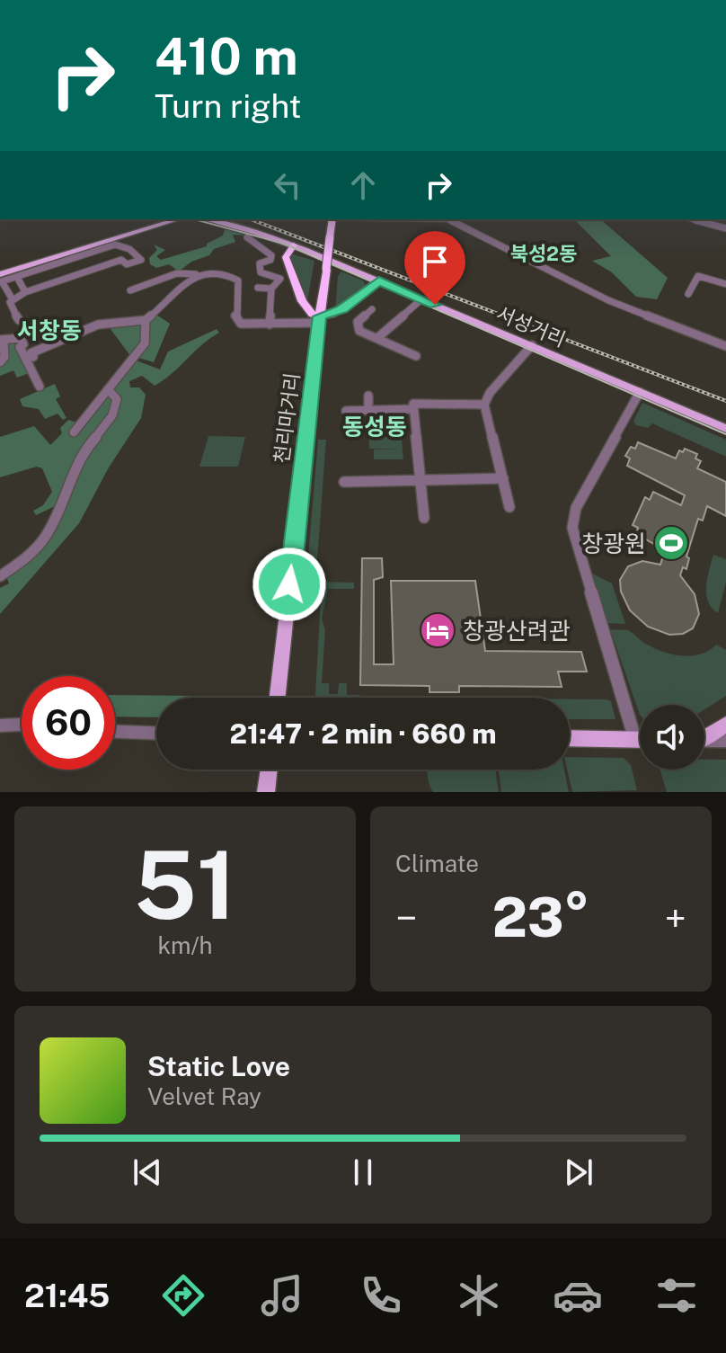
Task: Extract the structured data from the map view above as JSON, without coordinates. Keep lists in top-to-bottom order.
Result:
{
  "streets": {
    "highway": ["천리마거리"],
    "main road": ["서성거리"]
  },
  "districts": ["북성2동", "서창동", "동성동"],
  "places": {
    "sports": ["창광원"],
    "hotel": ["창광산려관"]
  },
  "page": {
    "turn": ["410 m", "Turn right"],
    "limit": "60",
    "trip": "21:47 · 2 min · 660 m",
    "tile": [
      ["51", "km/h"],
      "Climate"
    ],
    "heat": ["−", "23°", "+"],
    "song": ["Static Love", "Velvet Ray"],
    "tabs": "21:45"
  }
}
